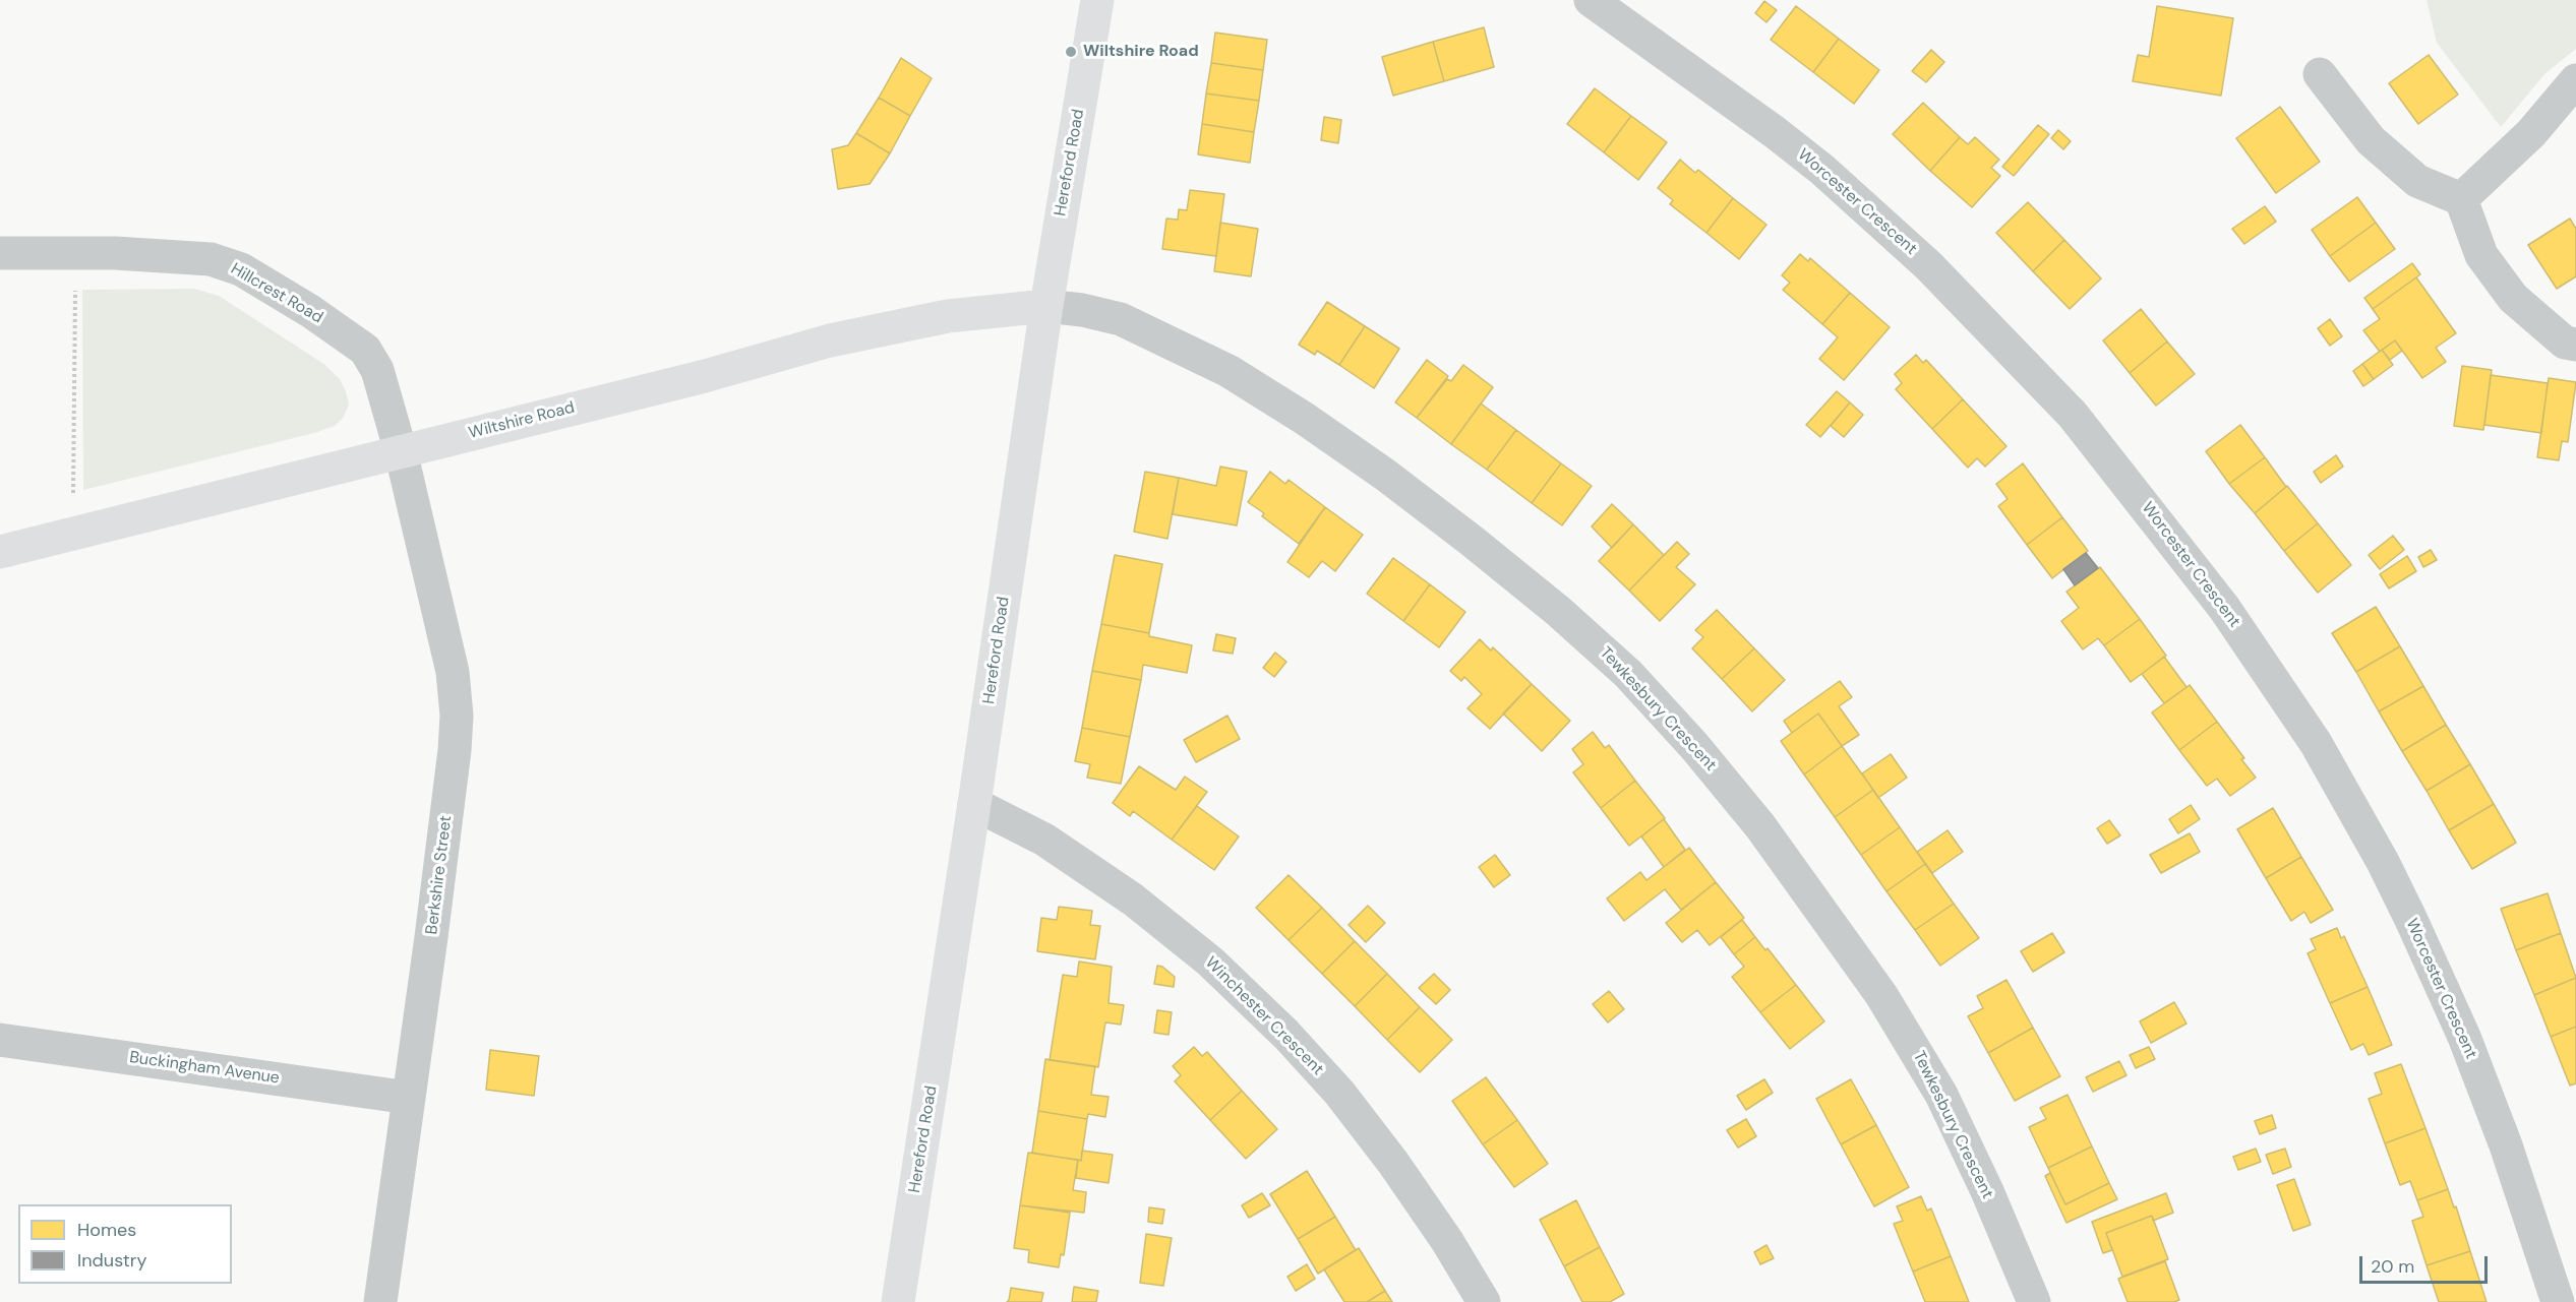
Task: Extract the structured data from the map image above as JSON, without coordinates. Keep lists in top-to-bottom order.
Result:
{
  "streets": {
    "street": [
      "Hereford Road",
      "Worcester Crescent",
      "Hillcrest Road",
      "Wiltshire Road",
      "Tewkesbury Crescent",
      "Berkshire Street",
      "Winchester Crescent",
      "Buckingham Avenue"
    ]
  },
  "crossings": [
    ["Hereford Road", "Wiltshire Road"],
    ["Hereford Road", "Tewkesbury Crescent"],
    ["Hereford Road", "Winchester Crescent"],
    ["Hillcrest Road", "Wiltshire Road"],
    ["Hillcrest Road", "Berkshire Street"],
    ["Wiltshire Road", "Tewkesbury Crescent"],
    ["Wiltshire Road", "Berkshire Street"],
    ["Berkshire Street", "Buckingham Avenue"]
  ],
  "places": ["Wiltshire Road"],
  "legend": ["Homes", "Industry"],
  "scale_bar": "20 m"
}
